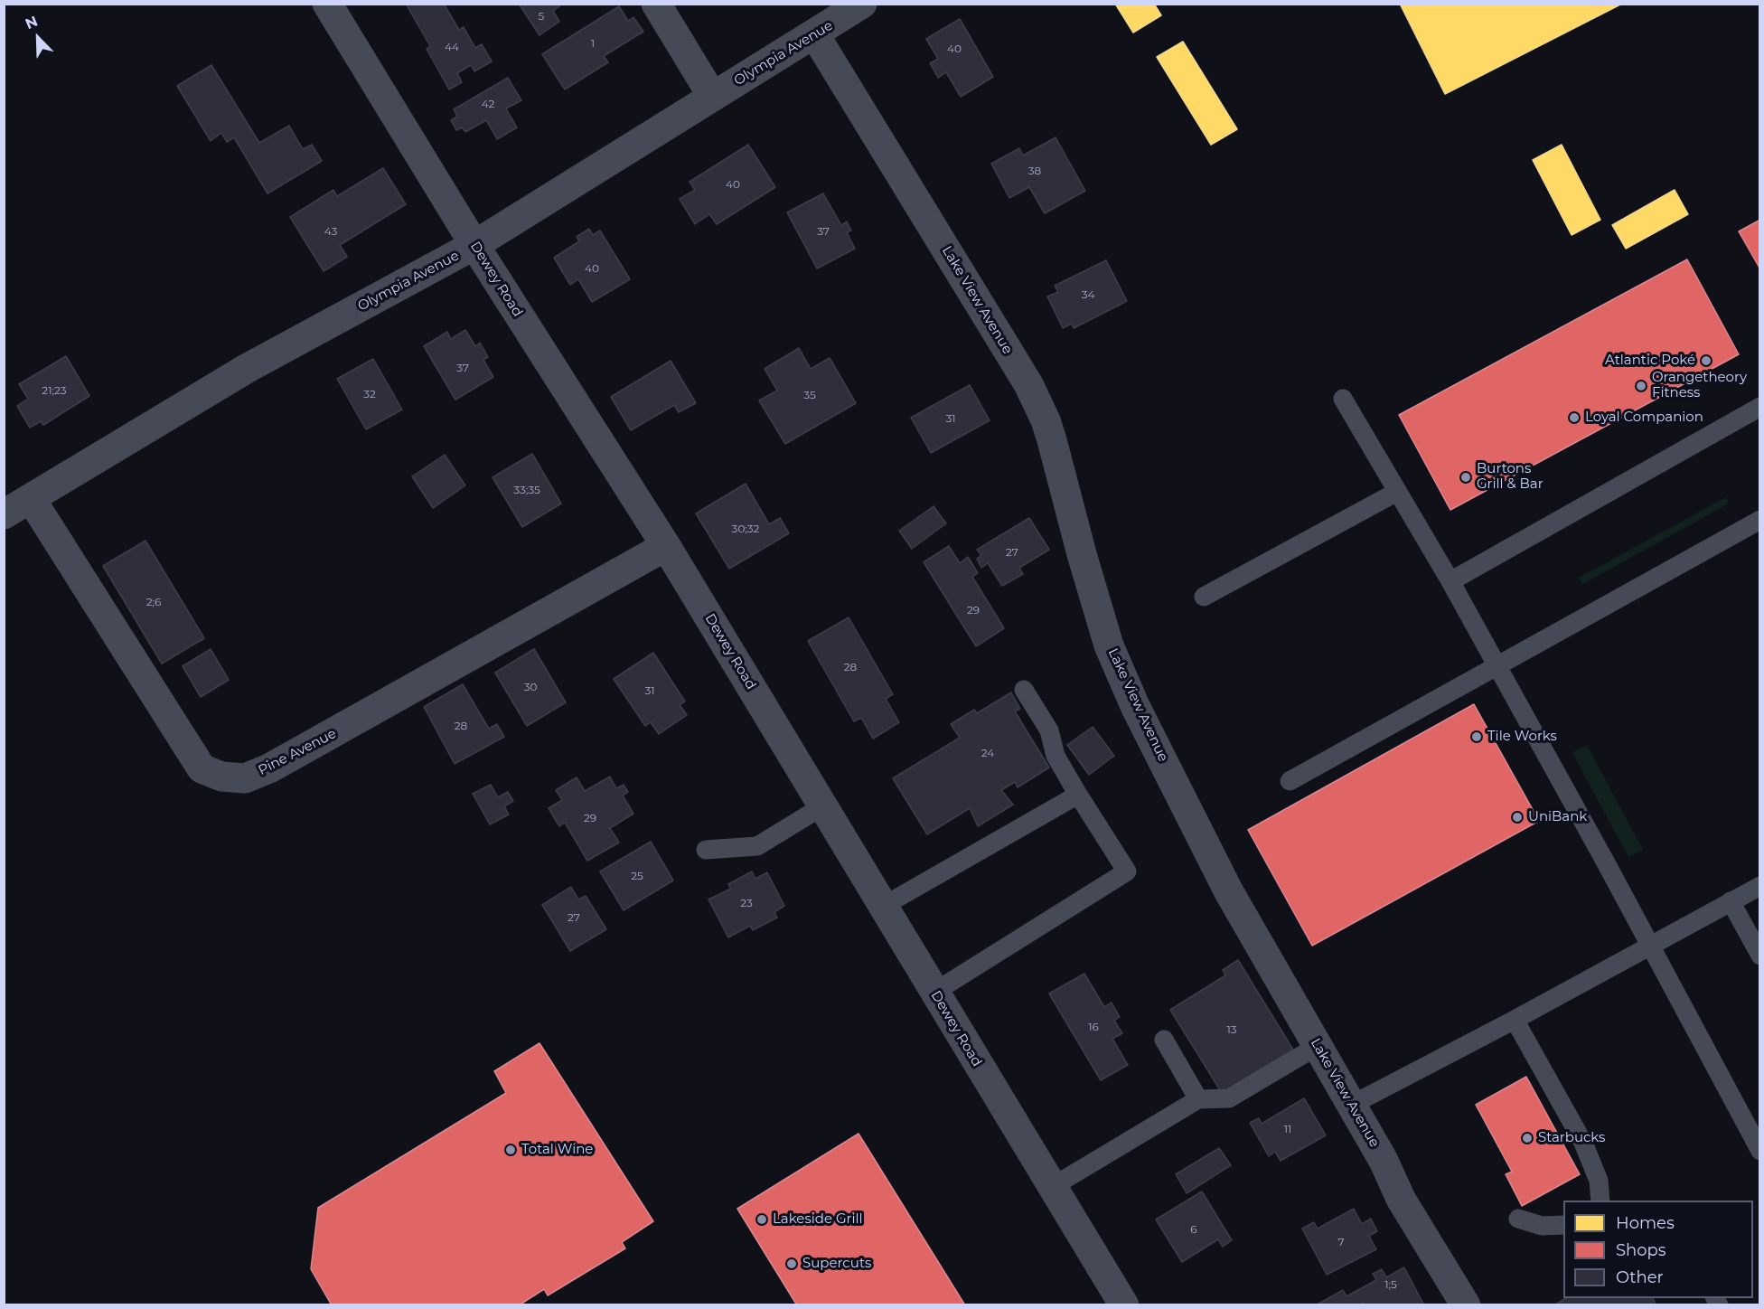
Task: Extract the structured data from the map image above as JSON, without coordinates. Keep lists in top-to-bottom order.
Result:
{
  "streets": {
    "street": [
      "Olympia Avenue",
      "Dewey Road",
      "Lake View Avenue",
      "Pine Avenue"
    ]
  },
  "crossings": [
    ["Olympia Avenue", "Dewey Road"],
    ["Olympia Avenue", "Lake View Avenue"],
    ["Olympia Avenue", "Pine Avenue"],
    ["Dewey Road", "Pine Avenue"]
  ],
  "places": [
    "Atlantic Poké",
    "Orangetheory Fitness",
    "Loyal Companion",
    "Burtons Grill & Bar",
    "Tile Works",
    "UniBank",
    "Starbucks",
    "Total Wine",
    "Lakeside Grill",
    "Supercuts"
  ],
  "house_numbers": [
    "5",
    "1",
    "44",
    "40",
    "42",
    "38",
    "40",
    "43",
    "37",
    "40",
    "34",
    "37",
    "21;23",
    "32",
    "35",
    "31",
    "33;35",
    "30;32",
    "27",
    "2;6",
    "29",
    "28",
    "30",
    "31",
    "28",
    "24",
    "29",
    "25",
    "23",
    "27",
    "16",
    "13",
    "11",
    "6",
    "7",
    "1;5"
  ],
  "legend": ["Homes", "Shops", "Other"],
  "north": "top left"
}
